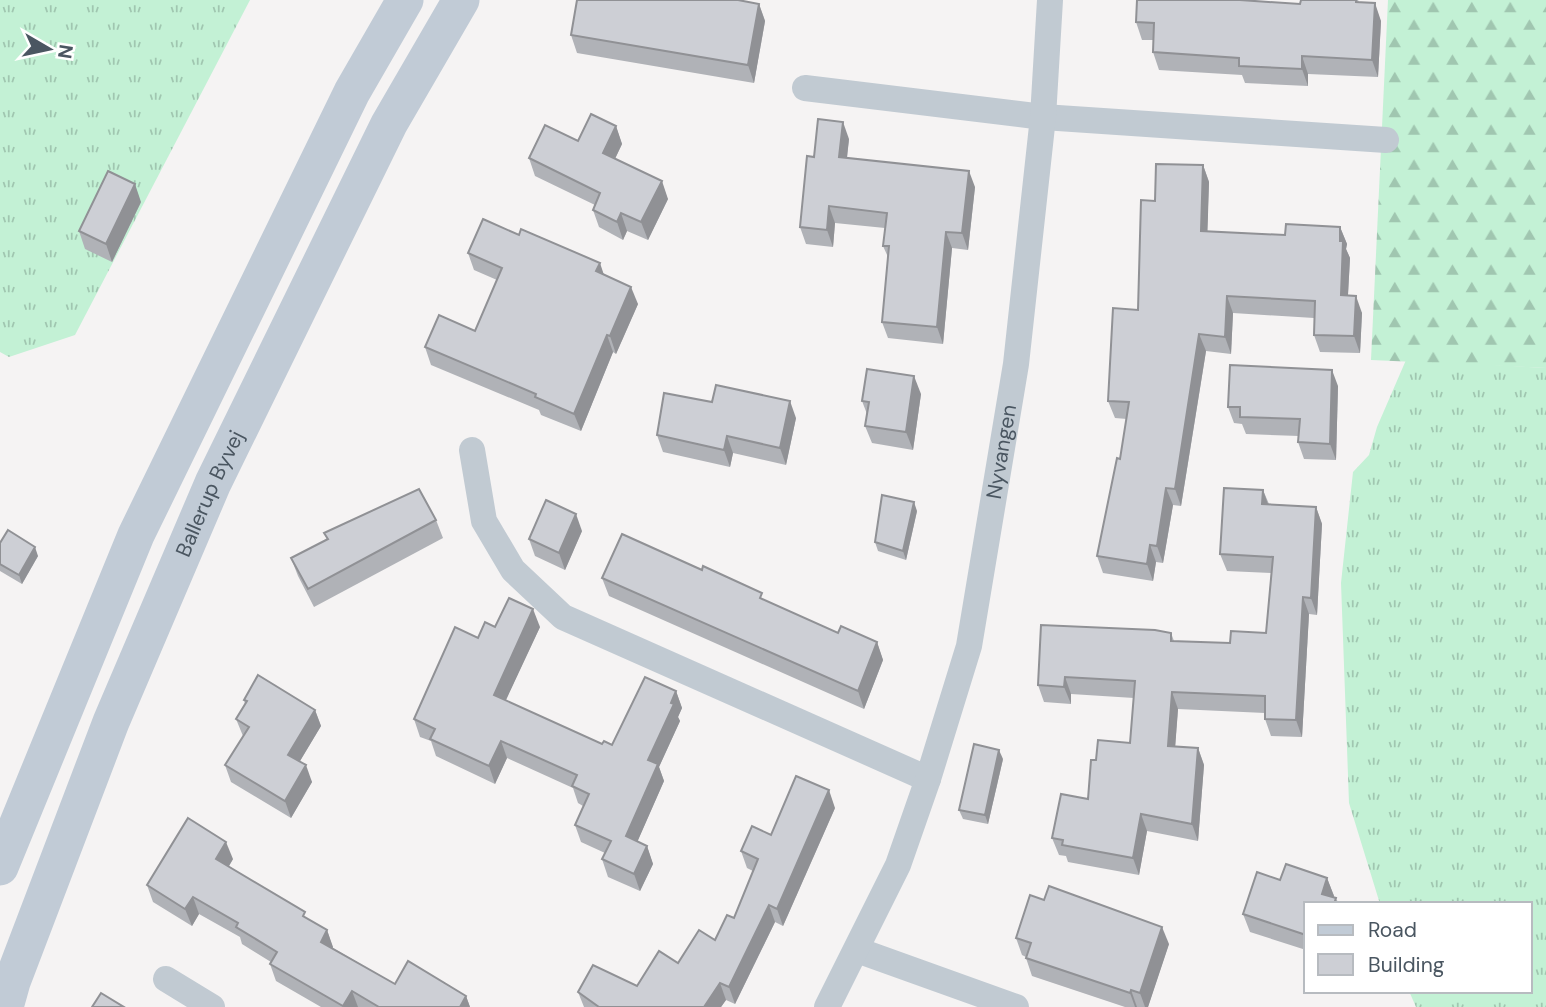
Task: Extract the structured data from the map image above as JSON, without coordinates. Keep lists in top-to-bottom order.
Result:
{
  "streets": {
    "main road": ["Ballerup Byvej"],
    "street": ["Nyvangen"]
  },
  "legend": ["Road", "Building"],
  "north": "right"
}
